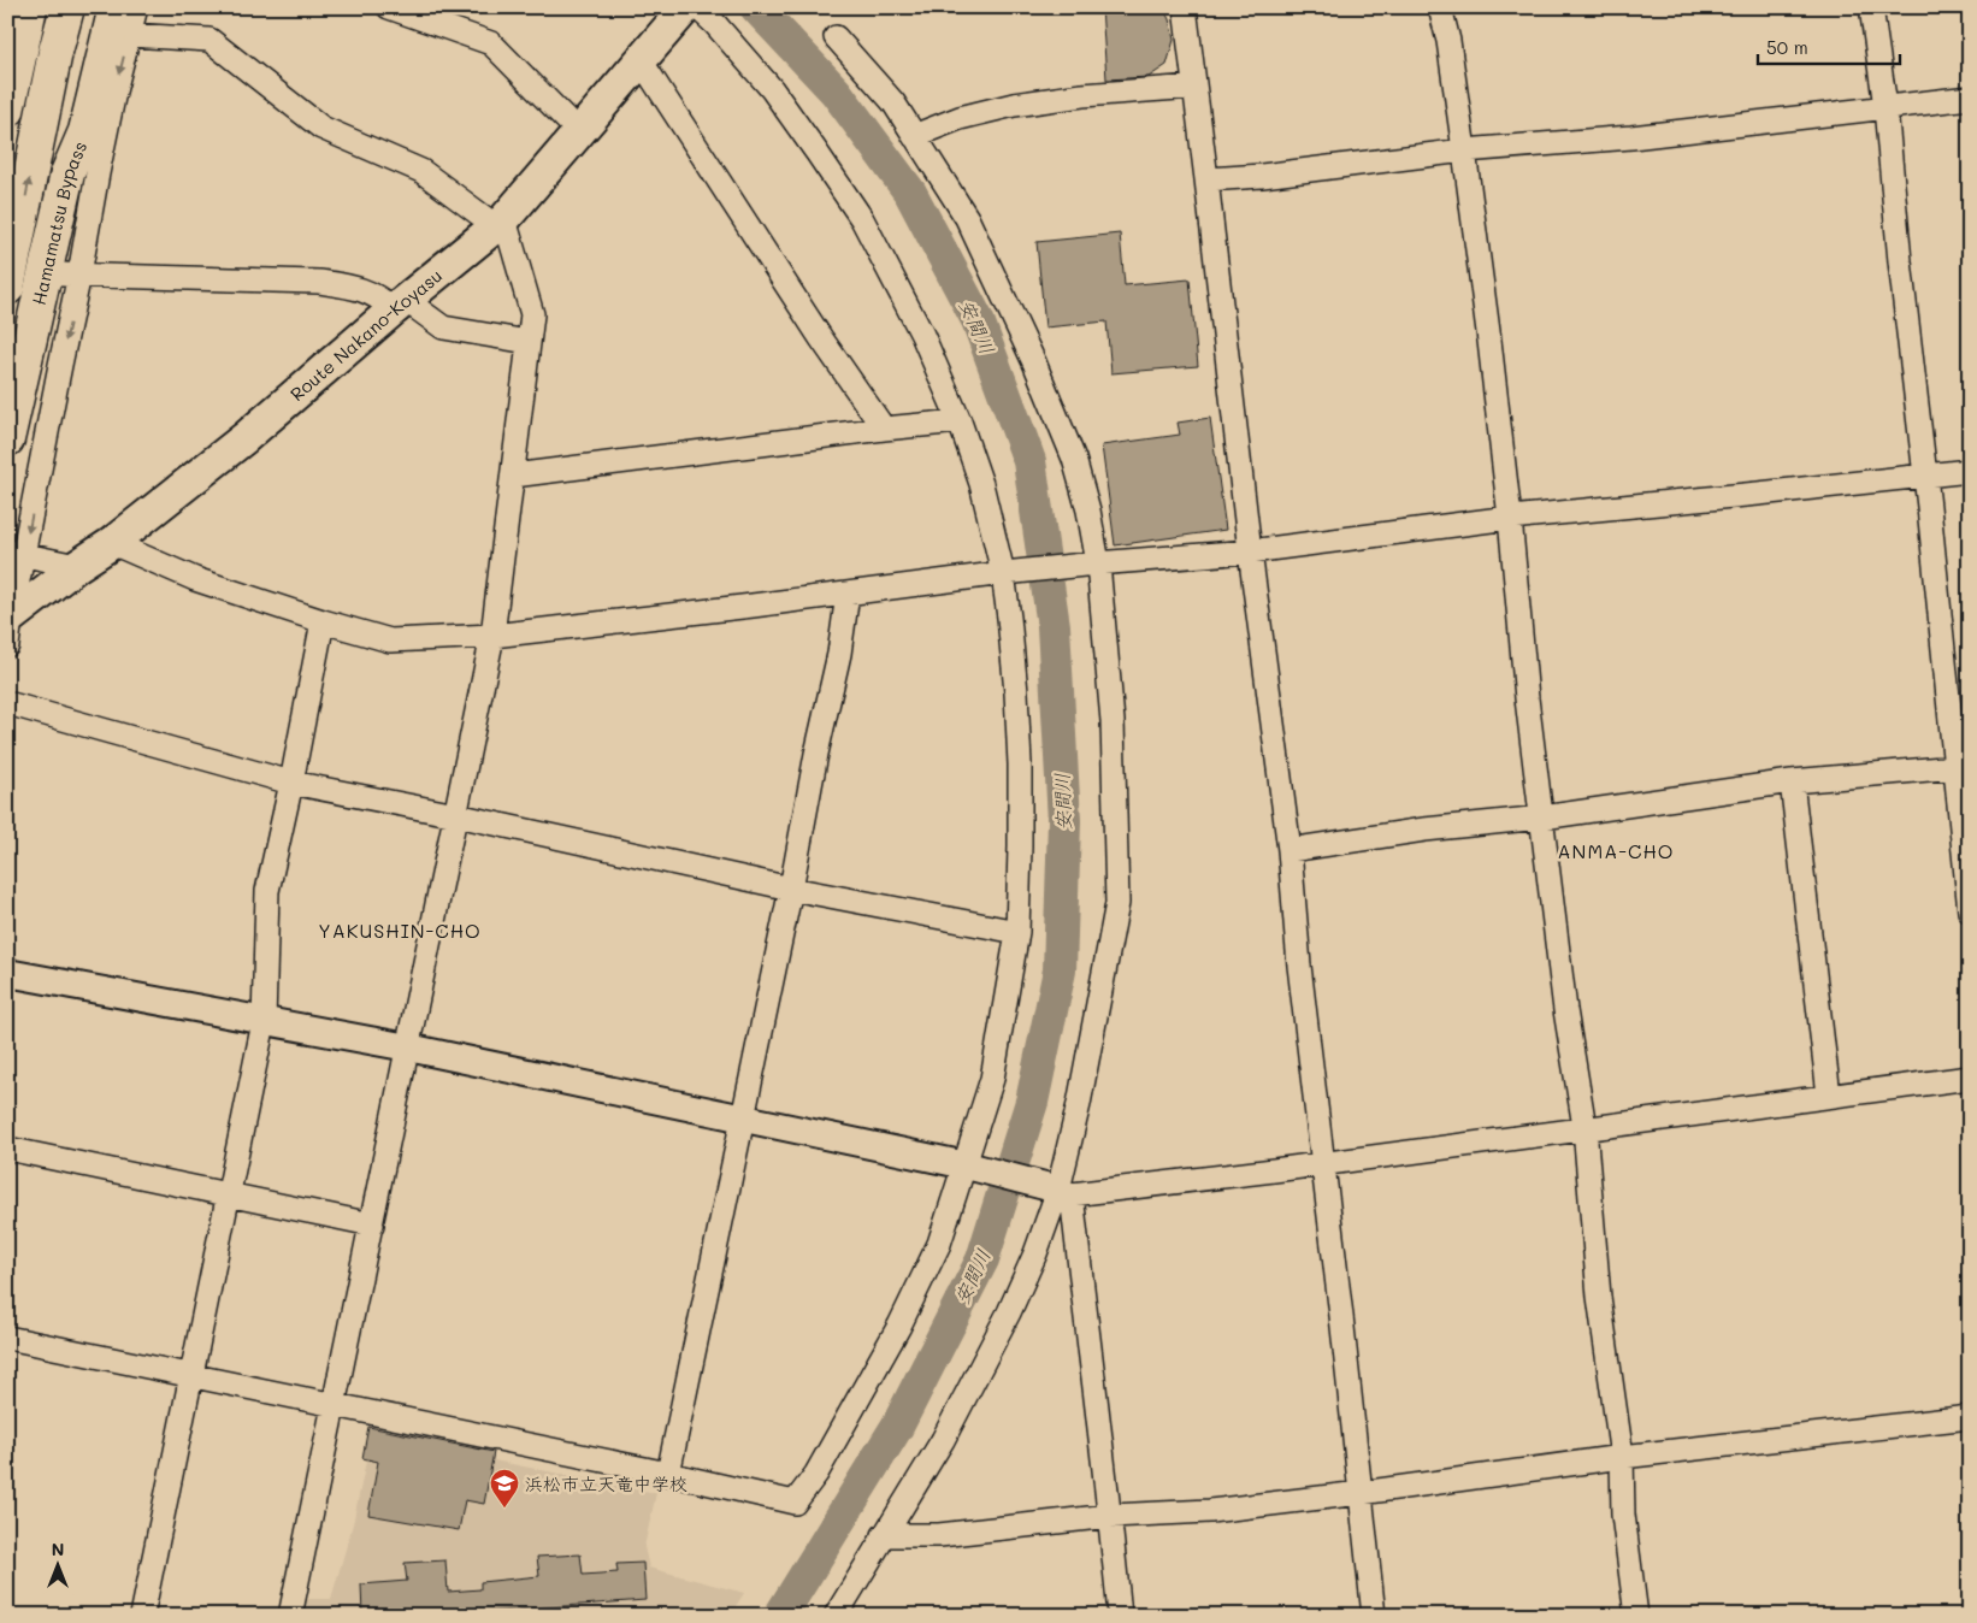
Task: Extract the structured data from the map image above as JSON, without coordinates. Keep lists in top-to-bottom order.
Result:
{
  "streets": {
    "highway": ["Hamamatsu Bypass"],
    "main road": ["Route Nakano-Koyasu"]
  },
  "districts": ["ANMA-CHO", "YAKUSHIN-CHO"],
  "water": ["安間川"],
  "places": {
    "school or university": ["浜松市立天竜中学校"]
  },
  "scale_bar": "50 m",
  "north": "top"
}
